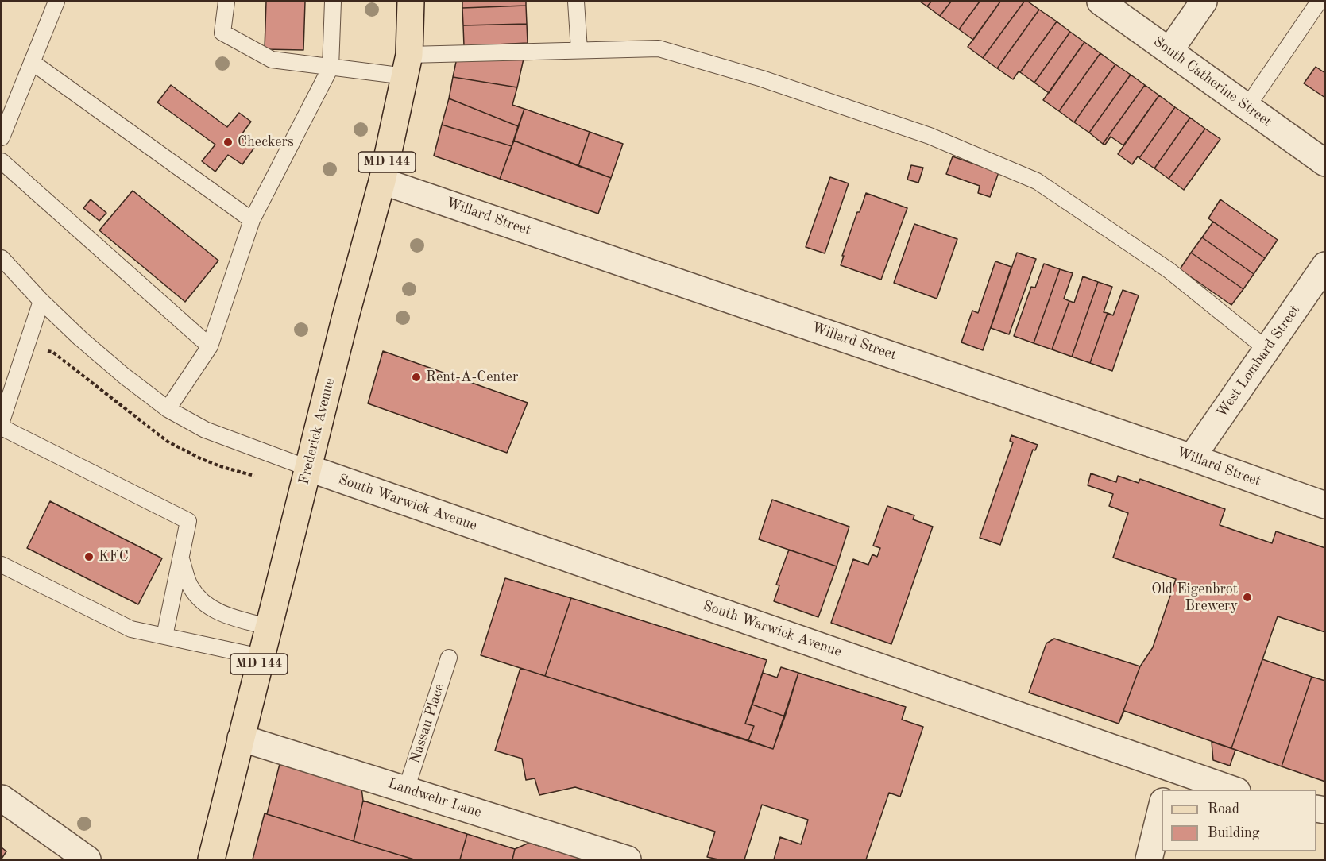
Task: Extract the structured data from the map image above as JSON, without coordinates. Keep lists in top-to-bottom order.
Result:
{
  "streets": {
    "main road": ["MD 144", "Frederick Avenue"],
    "street": [
      "South Catherine Street",
      "Willard Street",
      "West Lombard Street",
      "South Warwick Avenue",
      "Landwehr Lane"
    ],
    "lane": ["Nassau Place"]
  },
  "crossings": [
    ["Willard Street", "West Lombard Street"],
    ["Willard Street", "Frederick Avenue"],
    ["Frederick Avenue", "South Warwick Avenue"],
    ["Frederick Avenue", "Landwehr Lane"],
    ["Nassau Place", "Landwehr Lane"]
  ],
  "places": [
    "Checkers",
    "Rent-A-Center",
    "KFC",
    "Old Eigenbrot Brewery"
  ],
  "legend": ["Road", "Building"]
}
